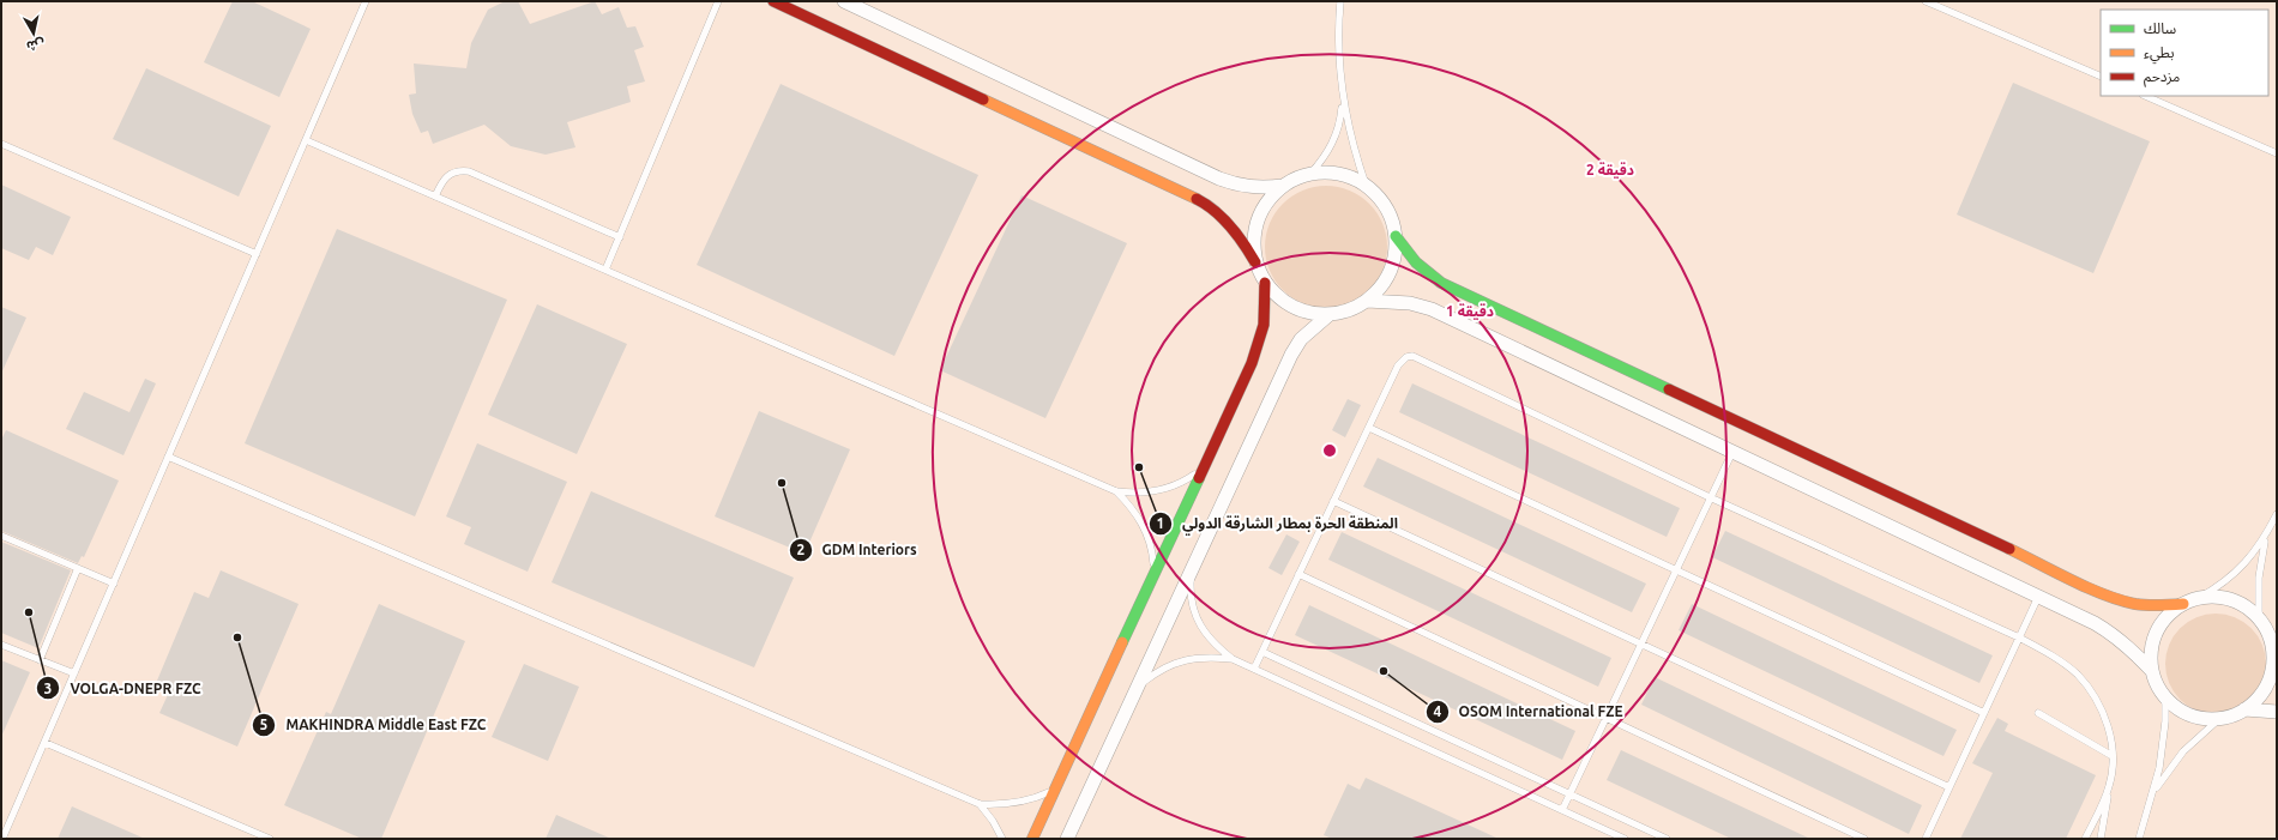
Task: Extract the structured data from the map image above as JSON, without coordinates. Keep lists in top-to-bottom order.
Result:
{
  "places": [
    "المنطقة الحرة بمطار الشارقة الدولي",
    "GDM Interiors",
    "VOLGA-DNEPR FZC",
    "MAKHINDRA Middle East FZC",
    "OSOM International FZE"
  ],
  "legend": ["سالك", "بطيء", "مزدحم"],
  "north": "bottom",
  "rings": ["2 دقيقة", "1 دقيقة"]
}
